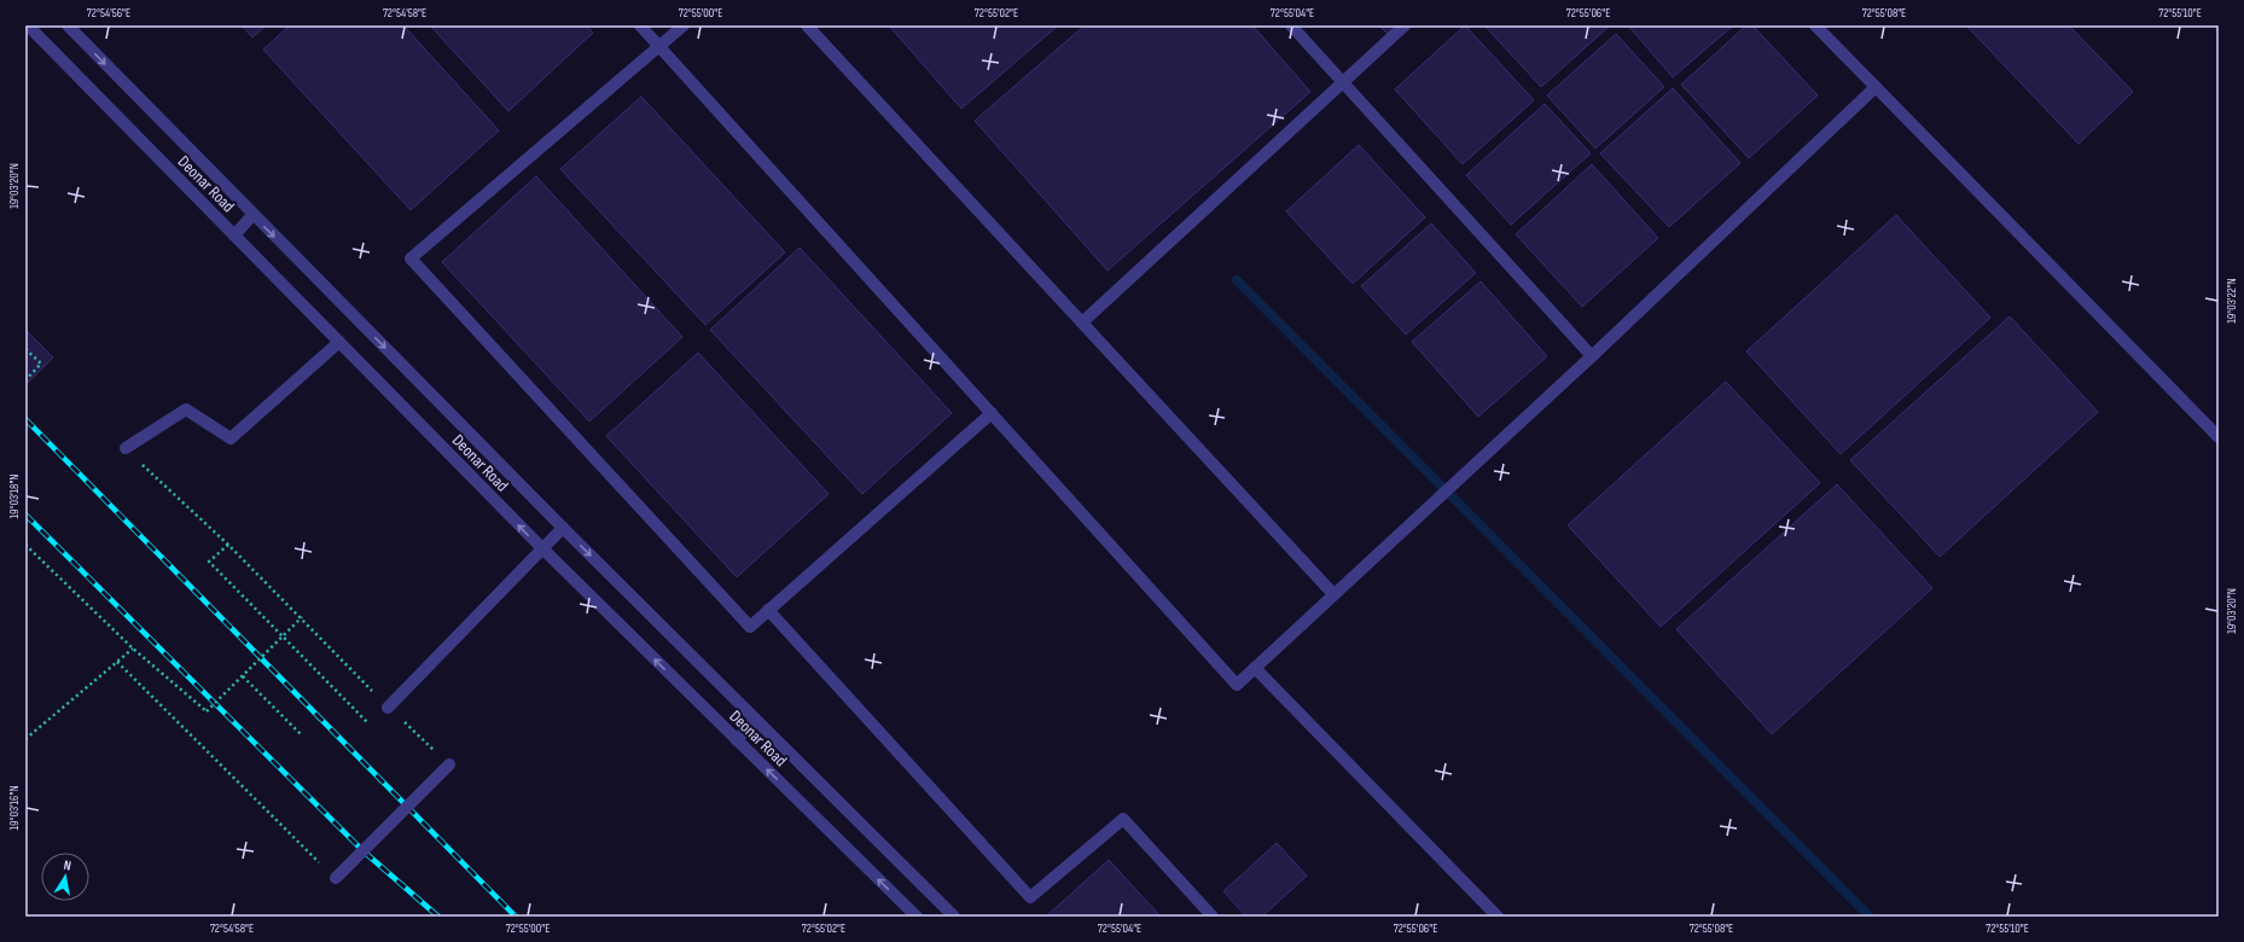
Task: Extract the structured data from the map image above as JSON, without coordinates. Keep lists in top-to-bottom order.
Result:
{
  "streets": {
    "street": ["Deonar Road"]
  },
  "north": "top",
  "coordinates": [
    "72°54'56\"E",
    "72°54'58\"E",
    "72°55'00\"E",
    "72°55'02\"E",
    "72°55'04\"E",
    "72°55'06\"E",
    "72°55'08\"E",
    "72°55'10\"E",
    "19°03'20\"N",
    "19°03'22\"N",
    "19°03'18\"N",
    "19°03'16\"N"
  ]
}
